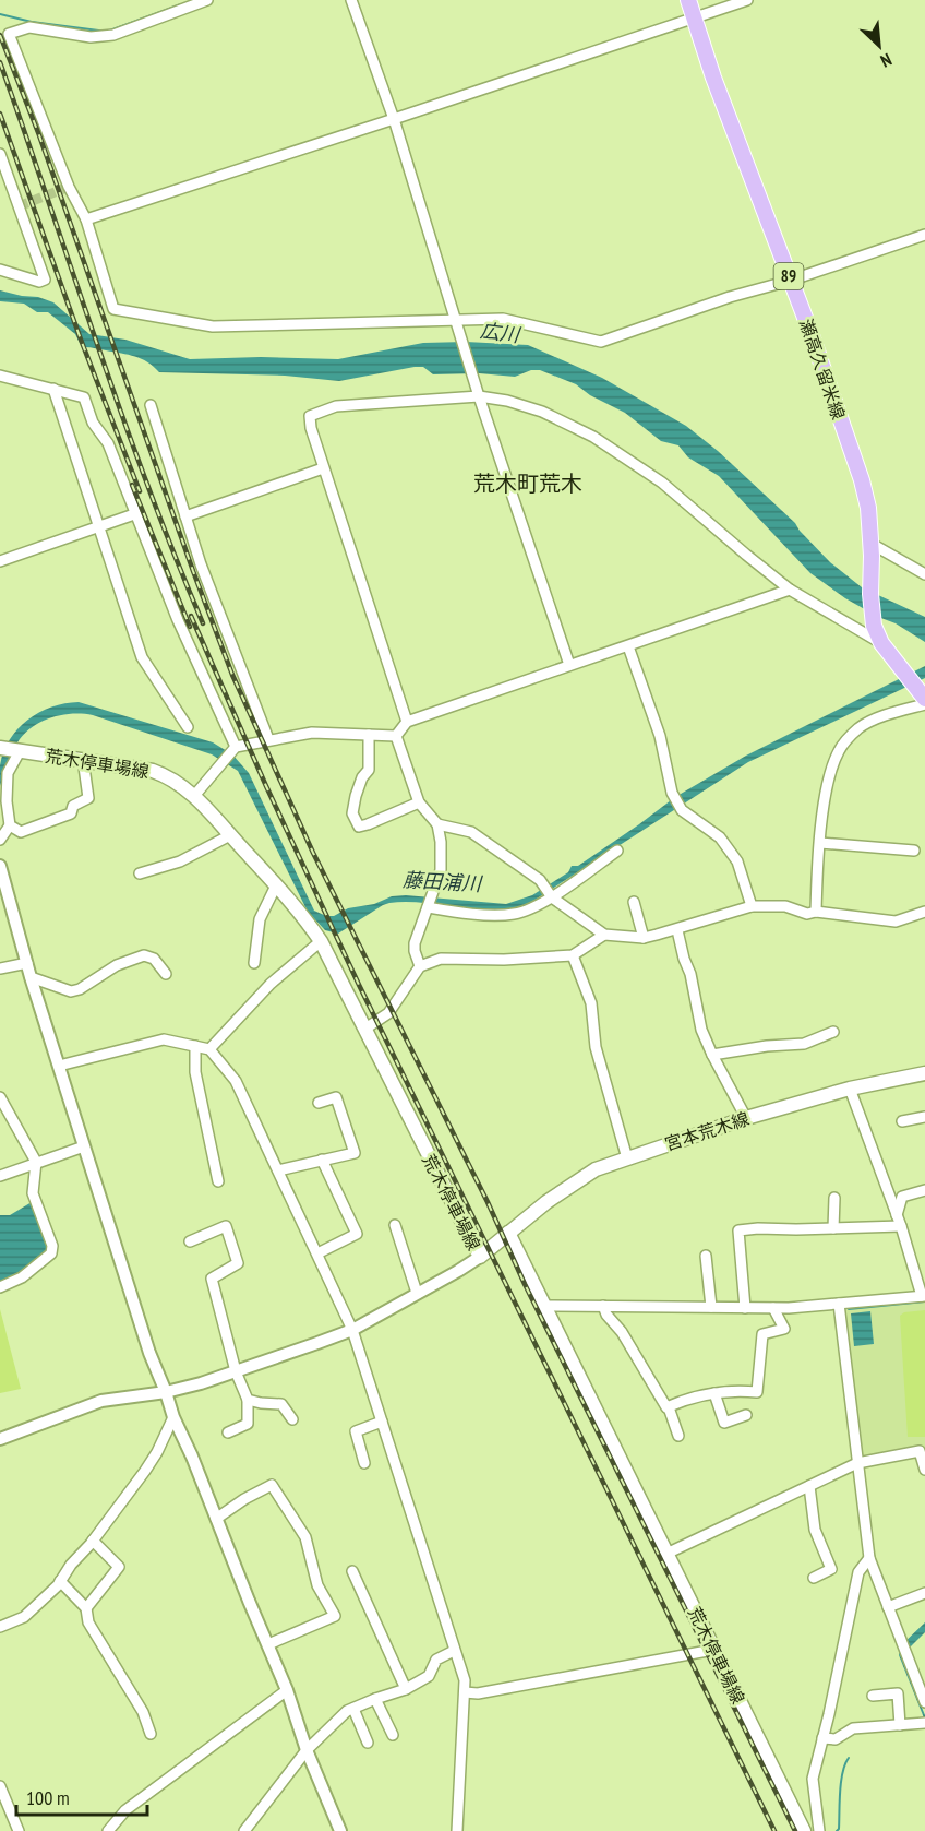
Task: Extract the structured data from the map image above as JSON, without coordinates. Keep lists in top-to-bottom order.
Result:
{
  "streets": {
    "main road": [
      "89",
      "瀬高久留米線",
      "荒木停車場線",
      "宮本荒木線"
    ]
  },
  "crossings": [
    ["荒木停車場線", "宮本荒木線"]
  ],
  "districts": ["荒木町荒木"],
  "water": ["広川", "藤田浦川"],
  "scale_bar": "100 m",
  "north": "bottom right"
}
